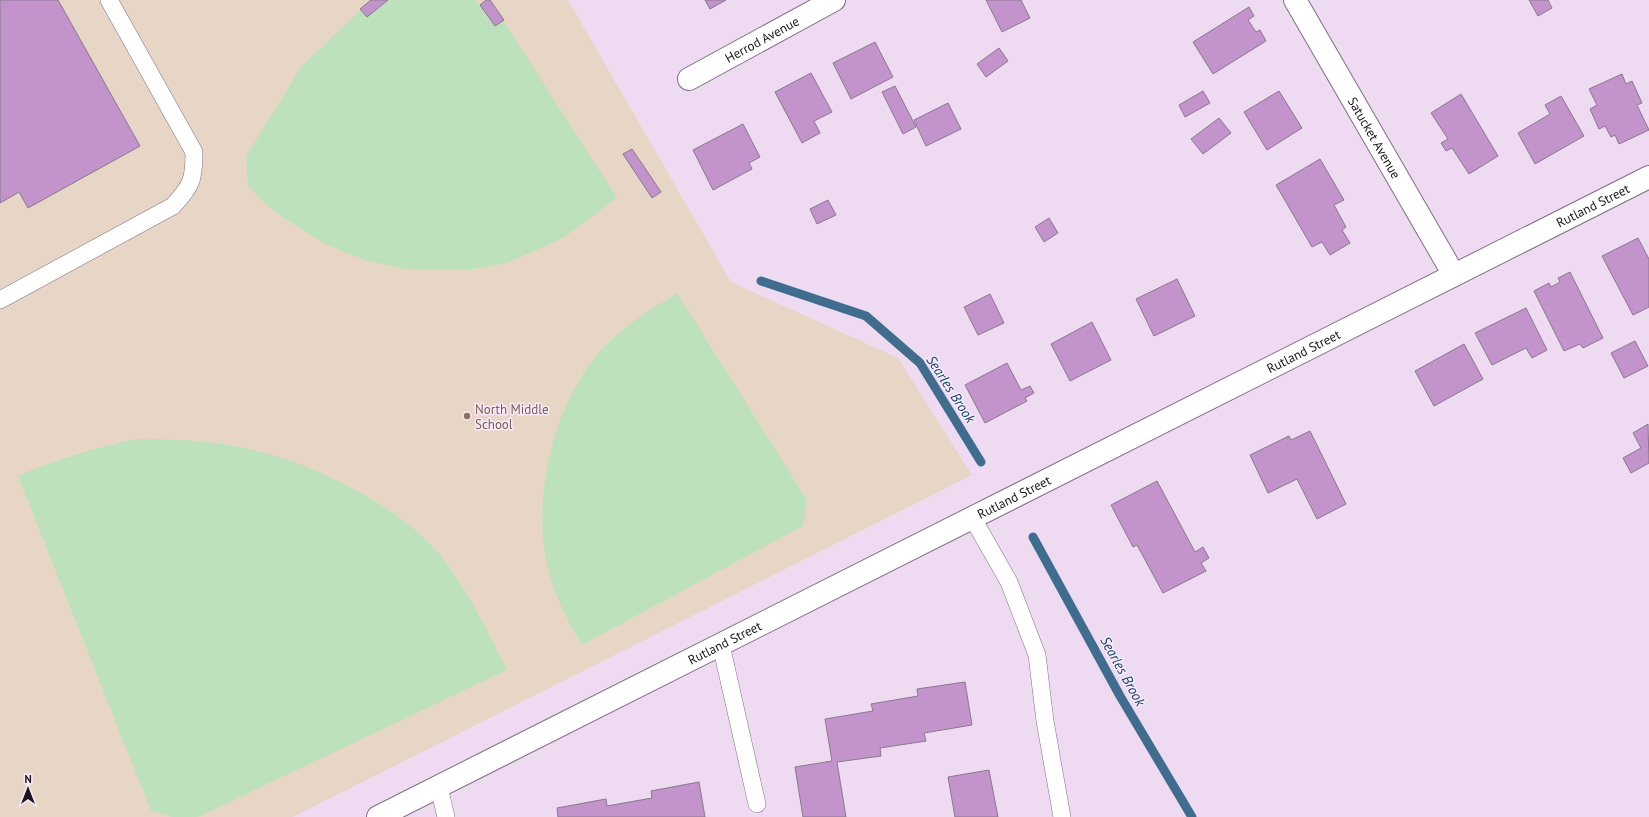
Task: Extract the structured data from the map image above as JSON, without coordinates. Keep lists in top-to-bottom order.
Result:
{
  "streets": {
    "street": ["Herrod Avenue", "Satucket Avenue", "Rutland Street"]
  },
  "crossings": [
    ["Satucket Avenue", "Rutland Street"]
  ],
  "water": ["Searles Brook"],
  "places": ["North Middle School"],
  "north": "top"
}
